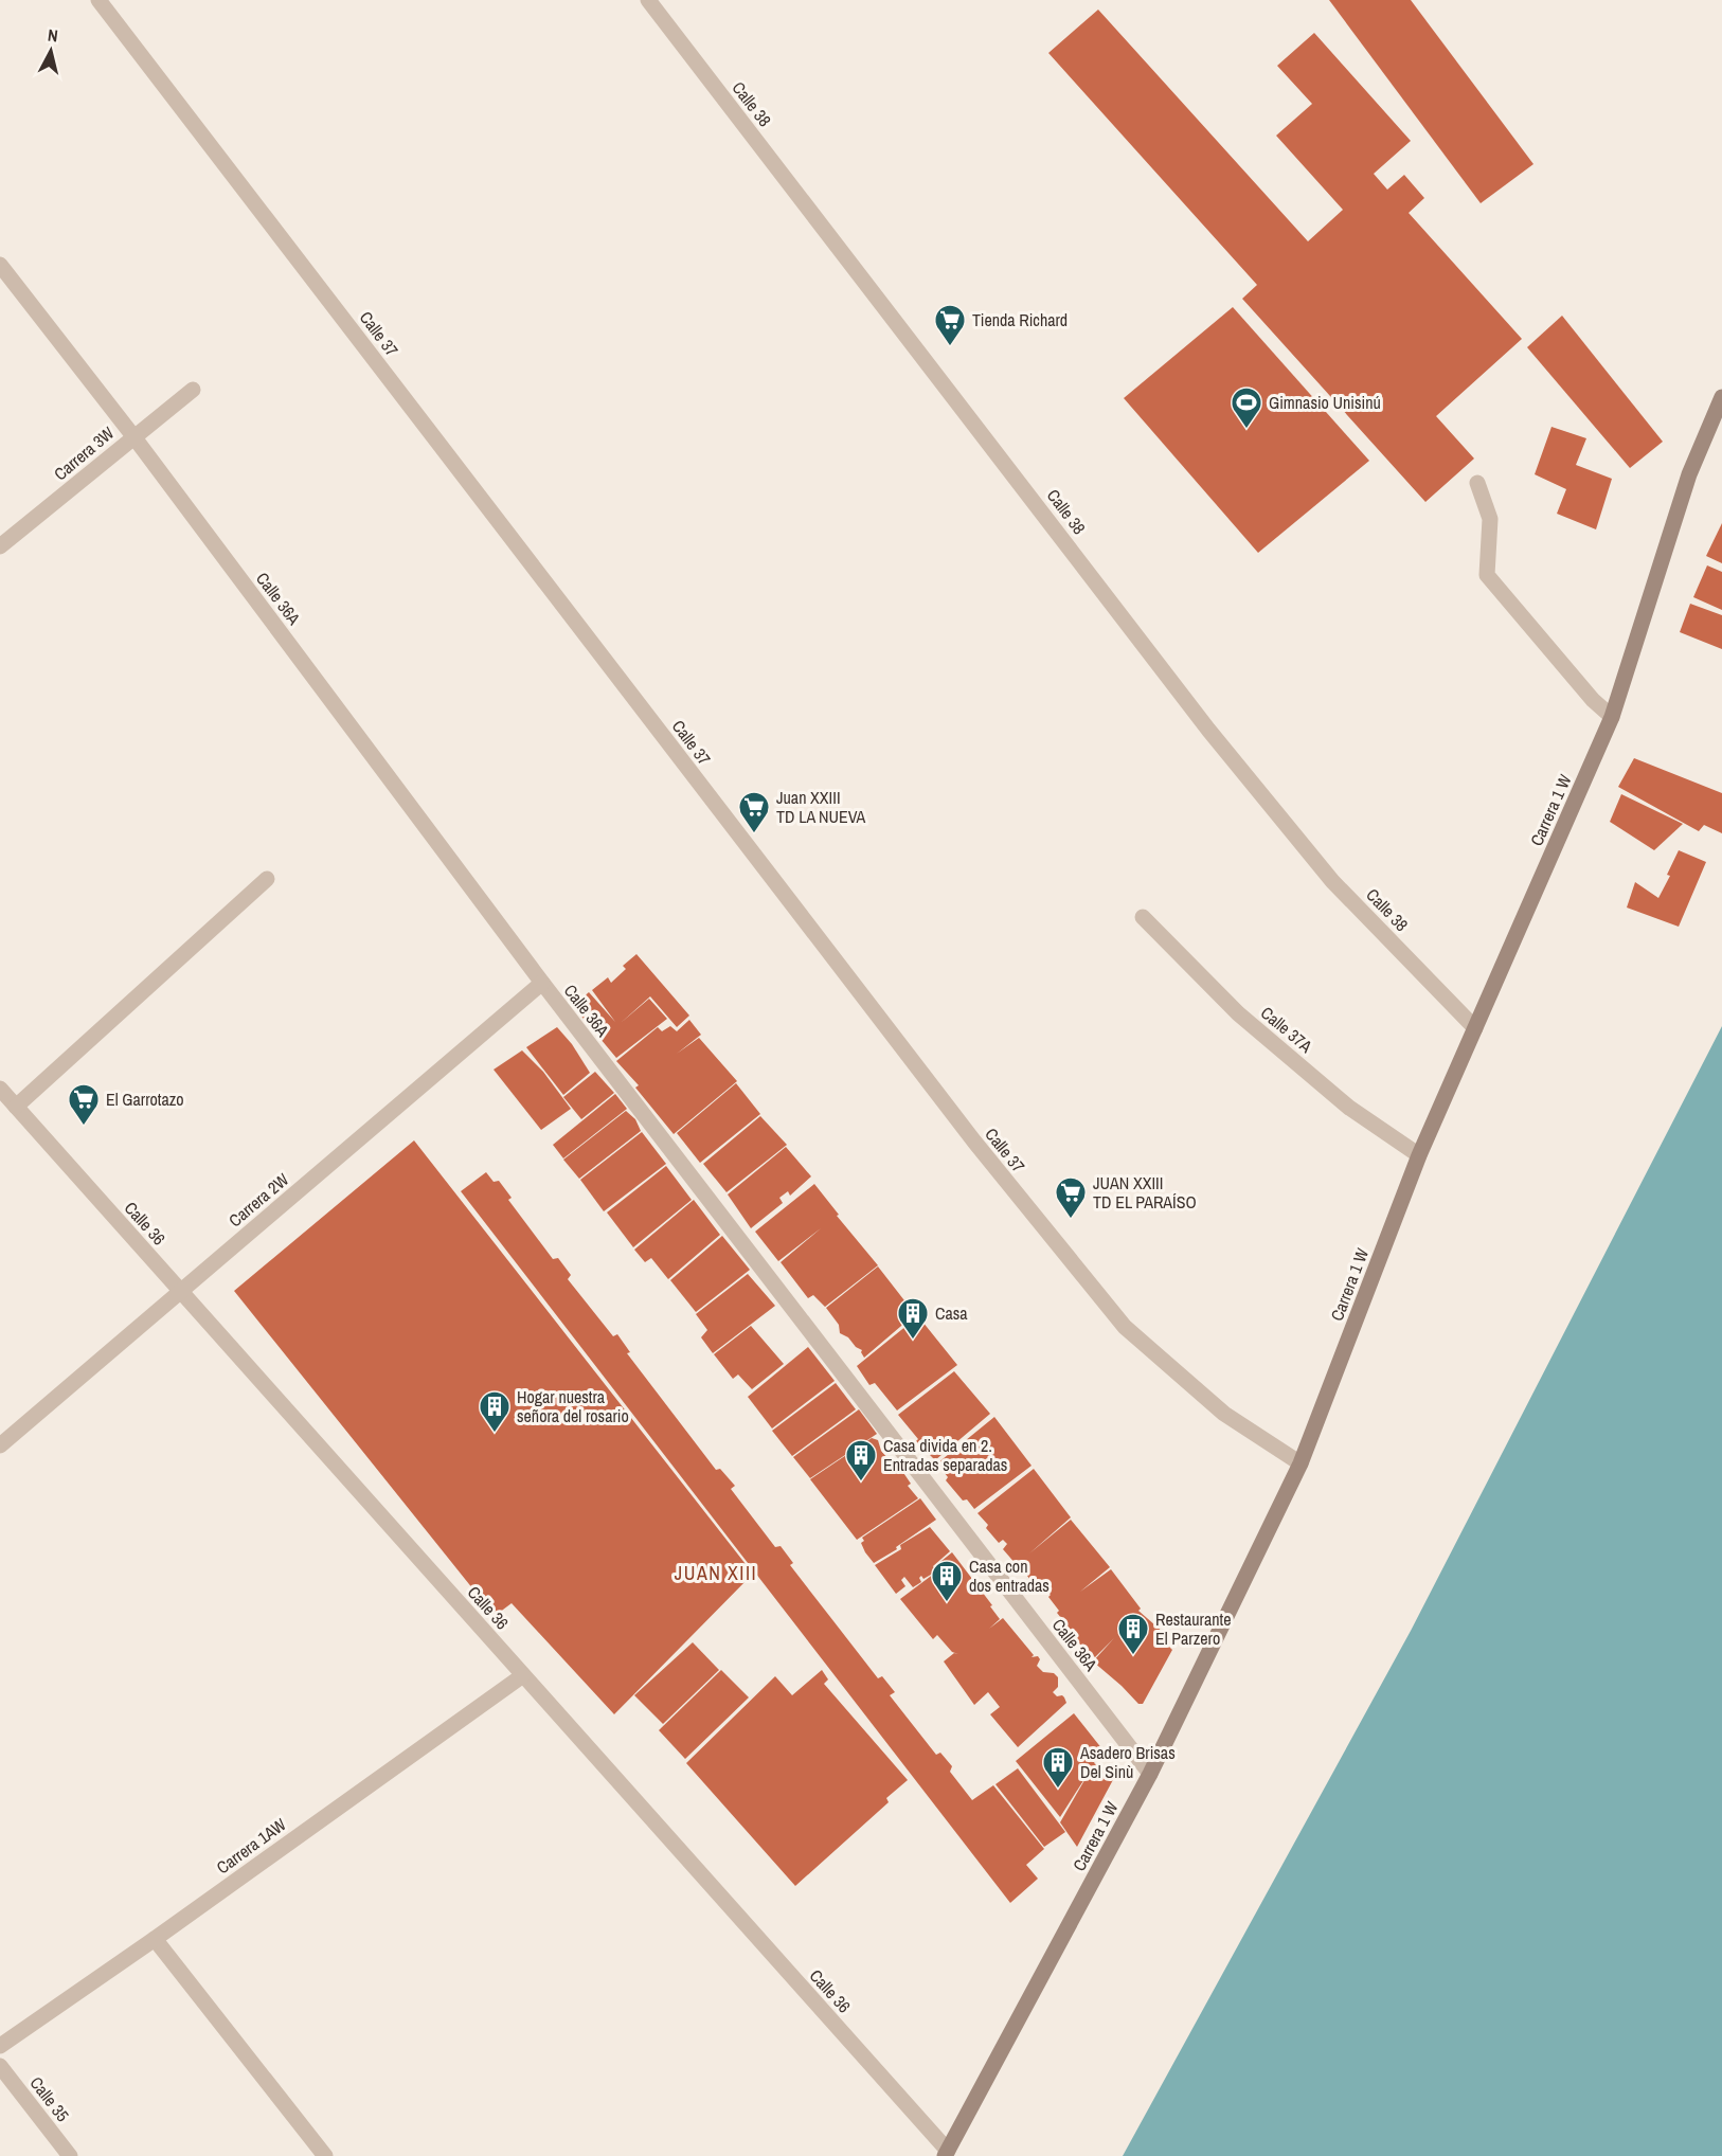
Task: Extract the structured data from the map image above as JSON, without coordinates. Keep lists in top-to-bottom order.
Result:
{
  "streets": {
    "street": [
      "Calle 38",
      "Calle 37",
      "Carrera 3W",
      "Calle 36A",
      "Carrera 1 W",
      "Calle 37A",
      "Carrera 2W",
      "Calle 36",
      "Carrera 1AW",
      "Calle 35"
    ]
  },
  "crossings": [
    ["Calle 38", "Carrera 1 W"],
    ["Calle 37", "Carrera 1 W"],
    ["Carrera 3W", "Calle 36A"],
    ["Calle 36A", "Carrera 1 W"],
    ["Calle 36A", "Carrera 2W"],
    ["Carrera 1 W", "Calle 37A"],
    ["Carrera 1 W", "Calle 36"],
    ["Carrera 2W", "Calle 36"],
    ["Calle 36", "Carrera 1AW"]
  ],
  "districts": ["JUAN XIII"],
  "places": {
    "supermarket": [
      "Tienda Richard",
      "Juan XXIII TD LA NUEVA",
      "El Garrotazo",
      "JUAN XXIII TD EL PARAÍSO"
    ],
    "sports": ["Gimnasio Unisinú"],
    "building": [
      "Casa",
      "Hogar nuestra señora del rosario",
      "Casa divida en 2. Entradas separadas",
      "Casa con dos entradas",
      "Restaurante El Parzero",
      "Asadero Brisas Del Sinù"
    ]
  },
  "north": "top"
}
